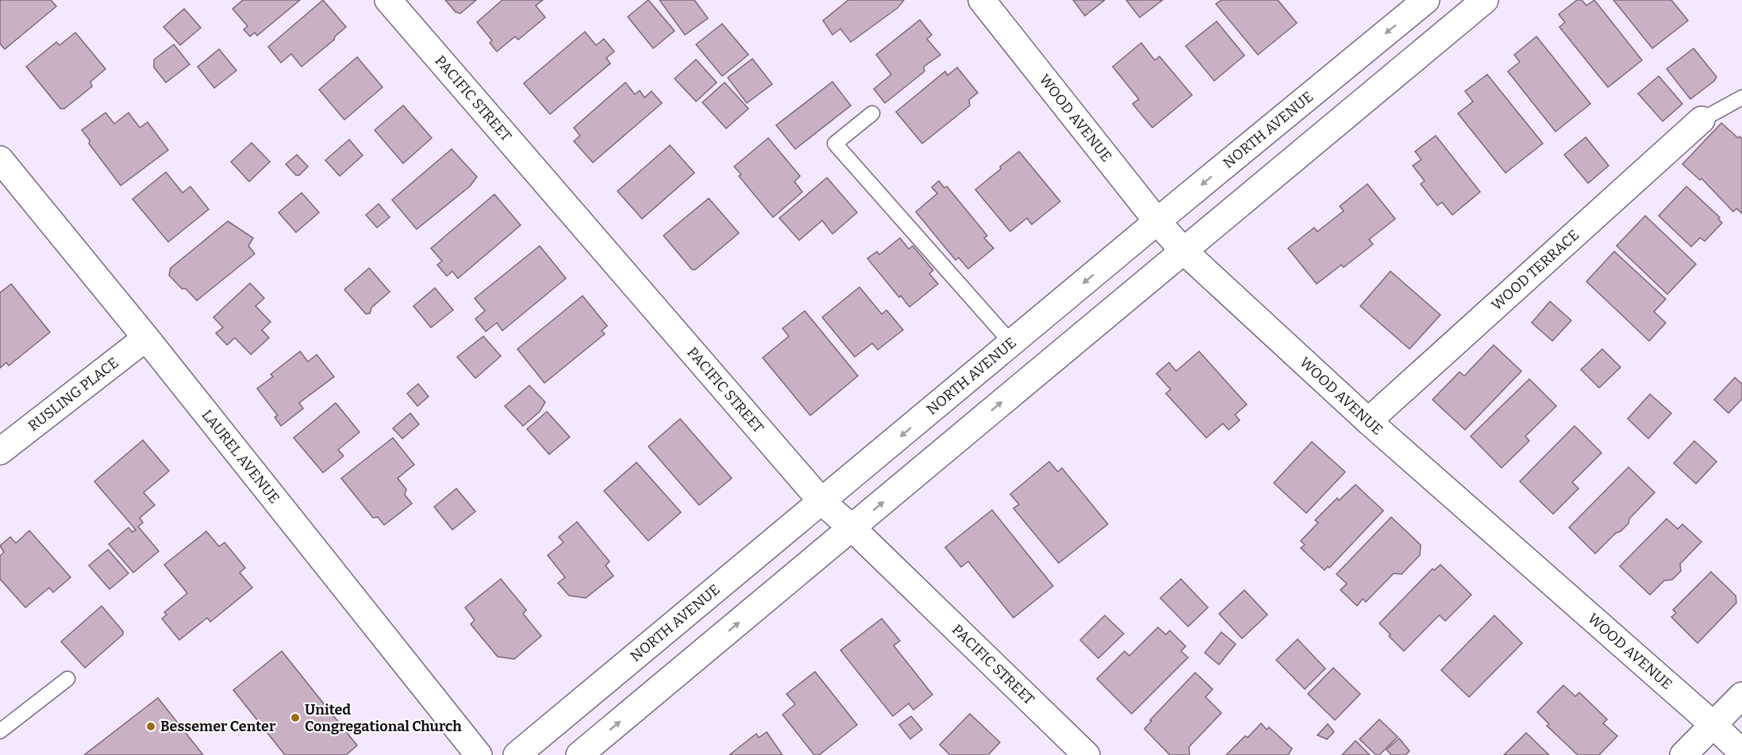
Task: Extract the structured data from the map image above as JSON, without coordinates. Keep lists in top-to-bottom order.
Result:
{
  "streets": {
    "street": [
      "PACIFIC STREET",
      "WOOD AVENUE",
      "NORTH AVENUE",
      "WOOD TERRACE",
      "RUSLING PLACE",
      "LAUREL AVENUE"
    ]
  },
  "crossings": [
    ["PACIFIC STREET", "NORTH AVENUE"],
    ["WOOD AVENUE", "NORTH AVENUE"],
    ["WOOD AVENUE", "WOOD TERRACE"],
    ["RUSLING PLACE", "LAUREL AVENUE"]
  ],
  "places": ["United Congregational Church", "Bessemer Center"]
}
